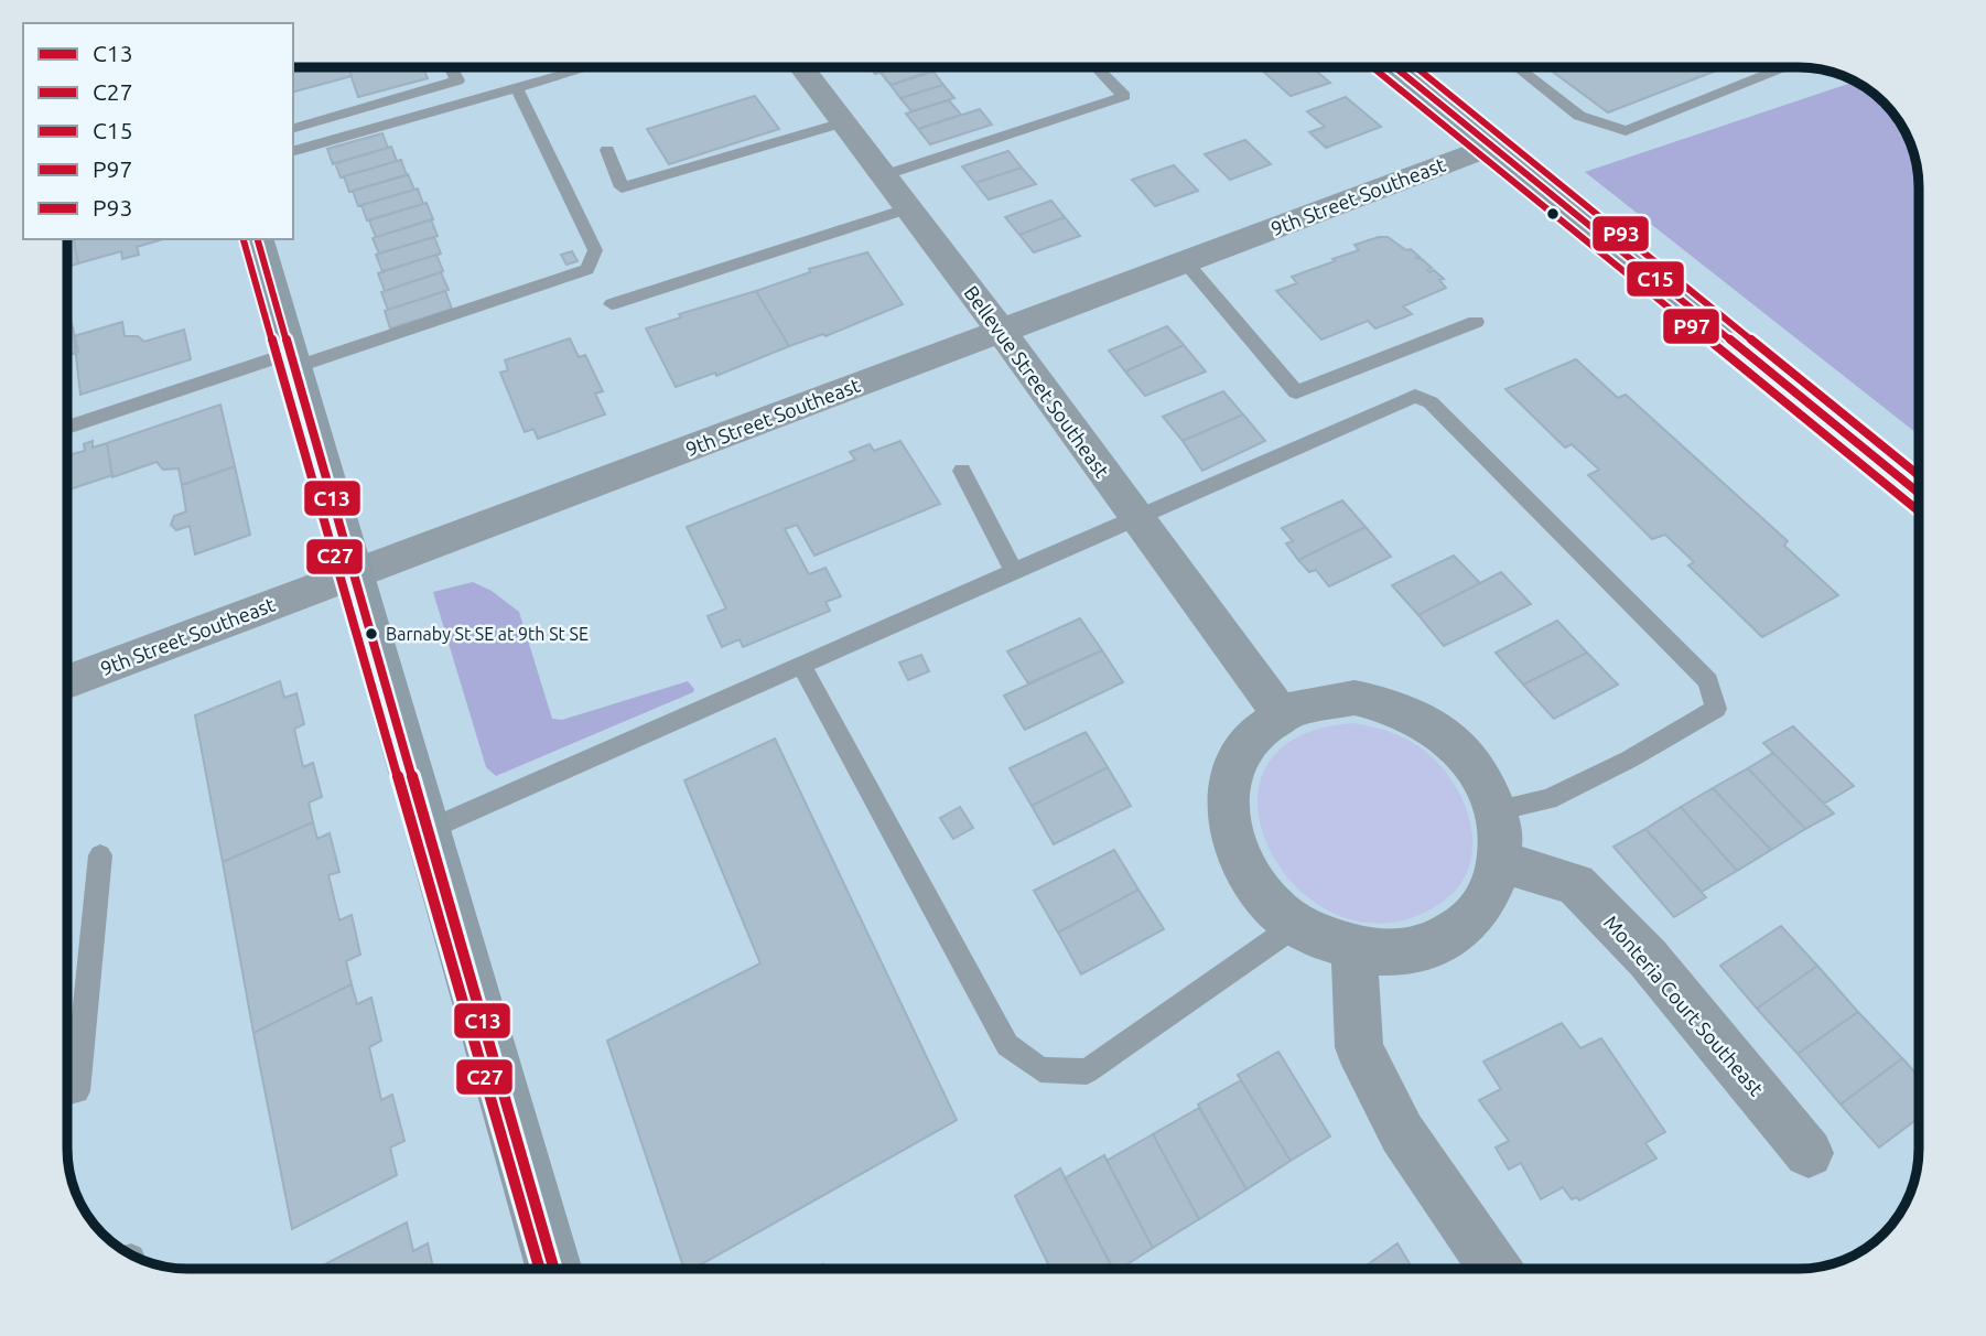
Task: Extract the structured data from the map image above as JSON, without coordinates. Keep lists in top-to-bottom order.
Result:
{
  "streets": {
    "street": ["9th Street Southeast", "Bellevue Street Southeast", "Monteria Court Southeast"]
  },
  "crossings": [
    ["9th Street Southeast", "Bellevue Street Southeast"],
    ["Bellevue Street Southeast", "Monteria Court Southeast"]
  ],
  "places": ["Barnaby St SE at 9th St SE"],
  "lines": [
    "transit line C15",
    "transit line P97",
    "transit line P93",
    "transit line C13",
    "transit line C27"
  ],
  "legend": [
    "C13",
    "C27",
    "C15",
    "P97",
    "P93"
  ]
}
